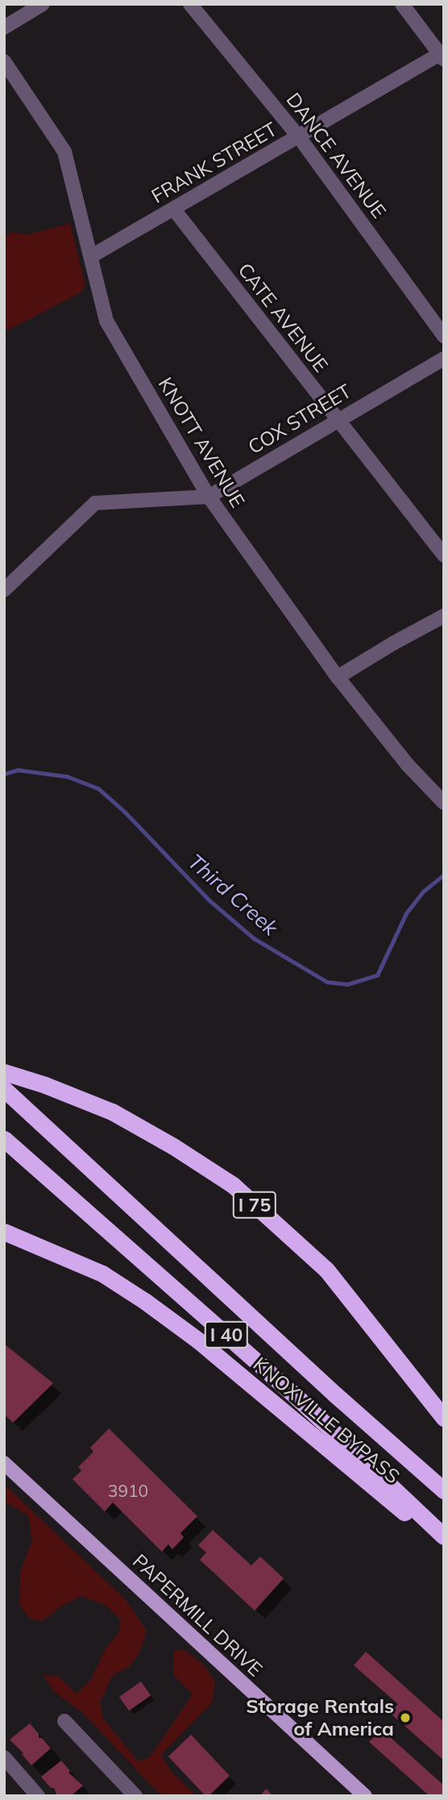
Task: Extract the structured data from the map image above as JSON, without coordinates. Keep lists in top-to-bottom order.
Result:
{
  "streets": {
    "highway": ["I 75", "I 40", "KNOXVILLE BYPASS"],
    "main road": ["PAPERMILL DRIVE"],
    "street": [
      "DANCE AVENUE",
      "FRANK STREET",
      "CATE AVENUE",
      "COX STREET",
      "KNOTT AVENUE"
    ]
  },
  "crossings": [
    ["DANCE AVENUE", "FRANK STREET"],
    ["FRANK STREET", "CATE AVENUE"],
    ["FRANK STREET", "KNOTT AVENUE"],
    ["CATE AVENUE", "COX STREET"],
    ["COX STREET", "KNOTT AVENUE"]
  ],
  "water": ["Third Creek"],
  "places": ["Storage Rentals of America"],
  "house_numbers": ["3910"]
}
